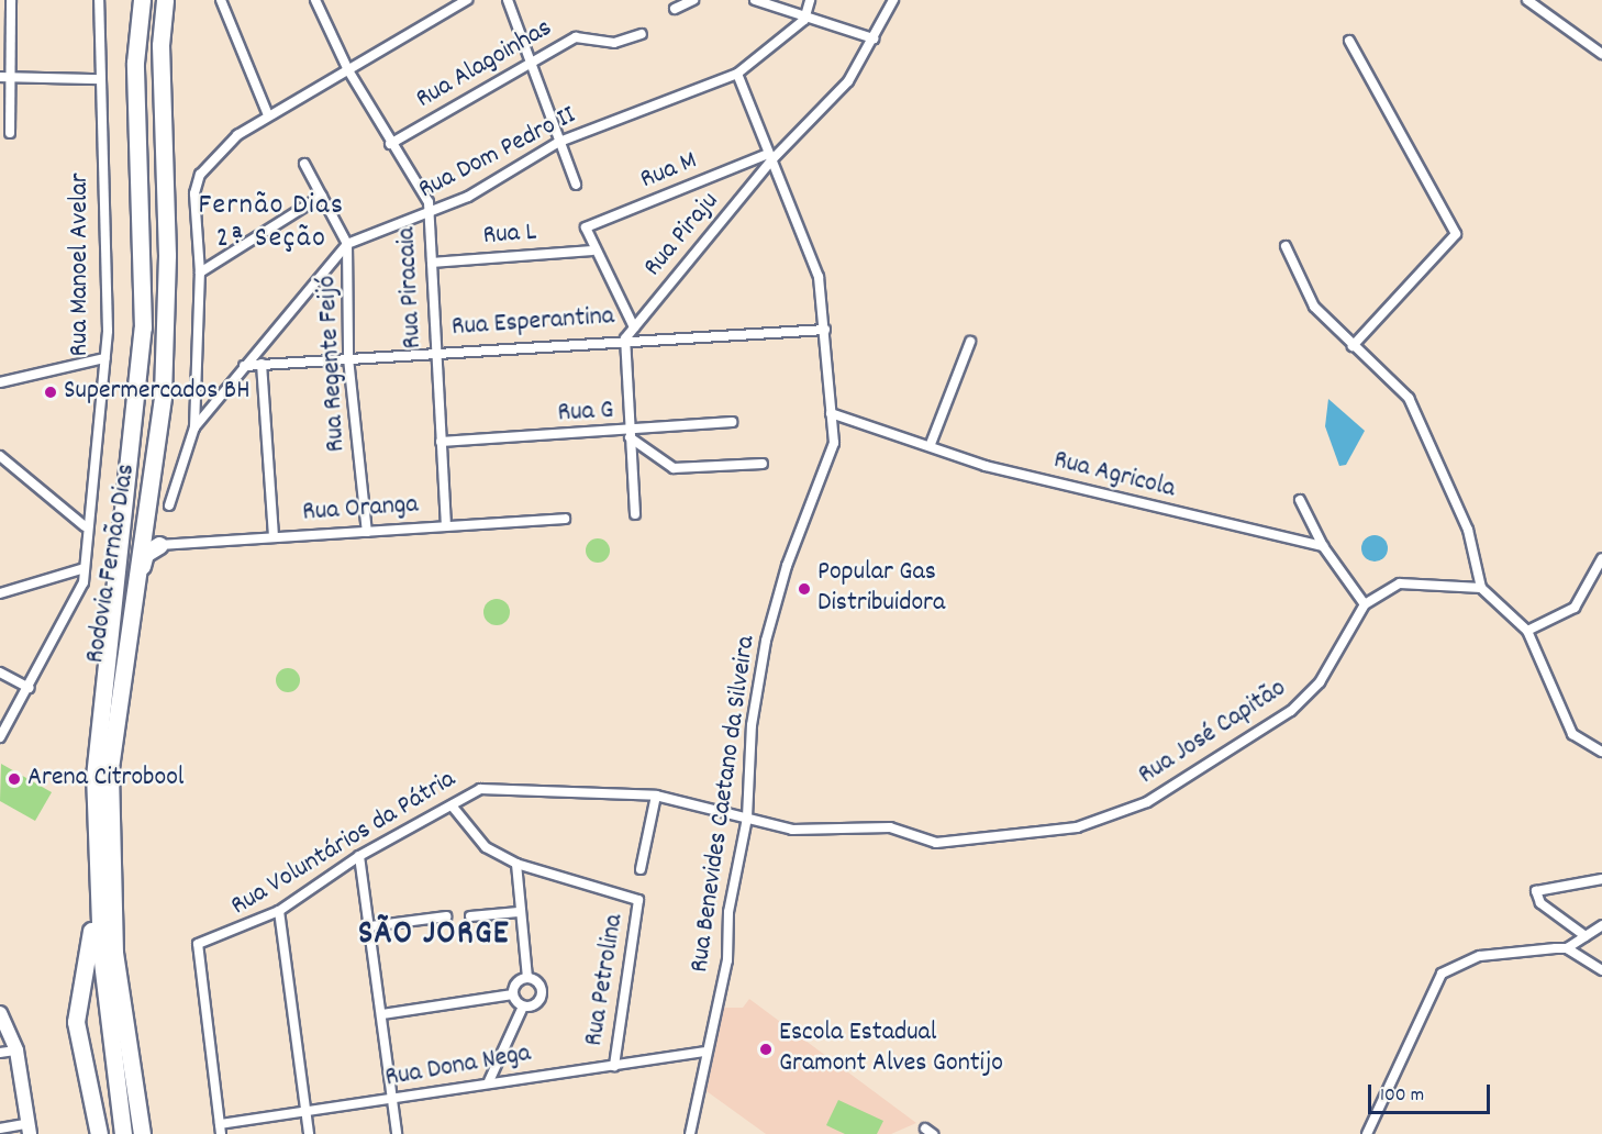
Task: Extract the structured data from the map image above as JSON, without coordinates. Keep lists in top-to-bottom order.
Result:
{
  "streets": {
    "highway": ["Rodovia Fernão Dias"],
    "street": [
      "Rua Alagoinhas",
      "Rua Dom Pedro II",
      "Rua M",
      "Rua L",
      "Rua Piraju",
      "Rua Manoel Avelar",
      "Rua Piracaia",
      "Rua Esperantina",
      "Rua Regente Feijó",
      "Rua G",
      "Rua Agricola",
      "Rua Oranga",
      "Rua José Capitão",
      "Rua Benevides Caetano da Silveira",
      "Rua Voluntários da Pátria",
      "Rua Petrolina",
      "Rua Dona Nega"
    ]
  },
  "crossings": [
    ["Rua Alagoinhas", "Rua Piracaia"],
    ["Rua Dom Pedro II", "Rua Piracaia"],
    ["Rua Dom Pedro II", "Rua Regente Feijó"],
    ["Rua Dom Pedro II", "Rua Benevides Caetano da Silveira"],
    ["Rua M", "Rua L"],
    ["Rua M", "Rua Piraju"],
    ["Rua M", "Rua Benevides Caetano da Silveira"],
    ["Rua L", "Rua Piracaia"],
    ["Rua Piraju", "Rua Esperantina"],
    ["Rua Piraju", "Rua Benevides Caetano da Silveira"],
    ["Rua Piracaia", "Rua Esperantina"],
    ["Rua Piracaia", "Rua G"],
    ["Rua Piracaia", "Rua Oranga"],
    ["Rua Esperantina", "Rua Regente Feijó"],
    ["Rua Esperantina", "Rua Benevides Caetano da Silveira"],
    ["Rua Regente Feijó", "Rua Oranga"],
    ["Rua Agricola", "Rua Benevides Caetano da Silveira"],
    ["Rua José Capitão", "Rua Benevides Caetano da Silveira"],
    ["Rua José Capitão", "Rua Voluntários da Pátria"],
    ["Rua Benevides Caetano da Silveira", "Rua Voluntários da Pátria"],
    ["Rua Benevides Caetano da Silveira", "Rua Dona Nega"],
    ["Rua Voluntários da Pátria", "Rua Dona Nega"],
    ["Rua Petrolina", "Rua Dona Nega"]
  ],
  "districts": ["Fernão Dias 2ª Seção", "SÃO JORGE"],
  "places": [
    "Supermercados BH",
    "Popular Gas Distribuidora",
    "Arena Citrobool",
    "Escola Estadual Gramont Alves Gontijo"
  ],
  "scale_bar": "100 m"
}
